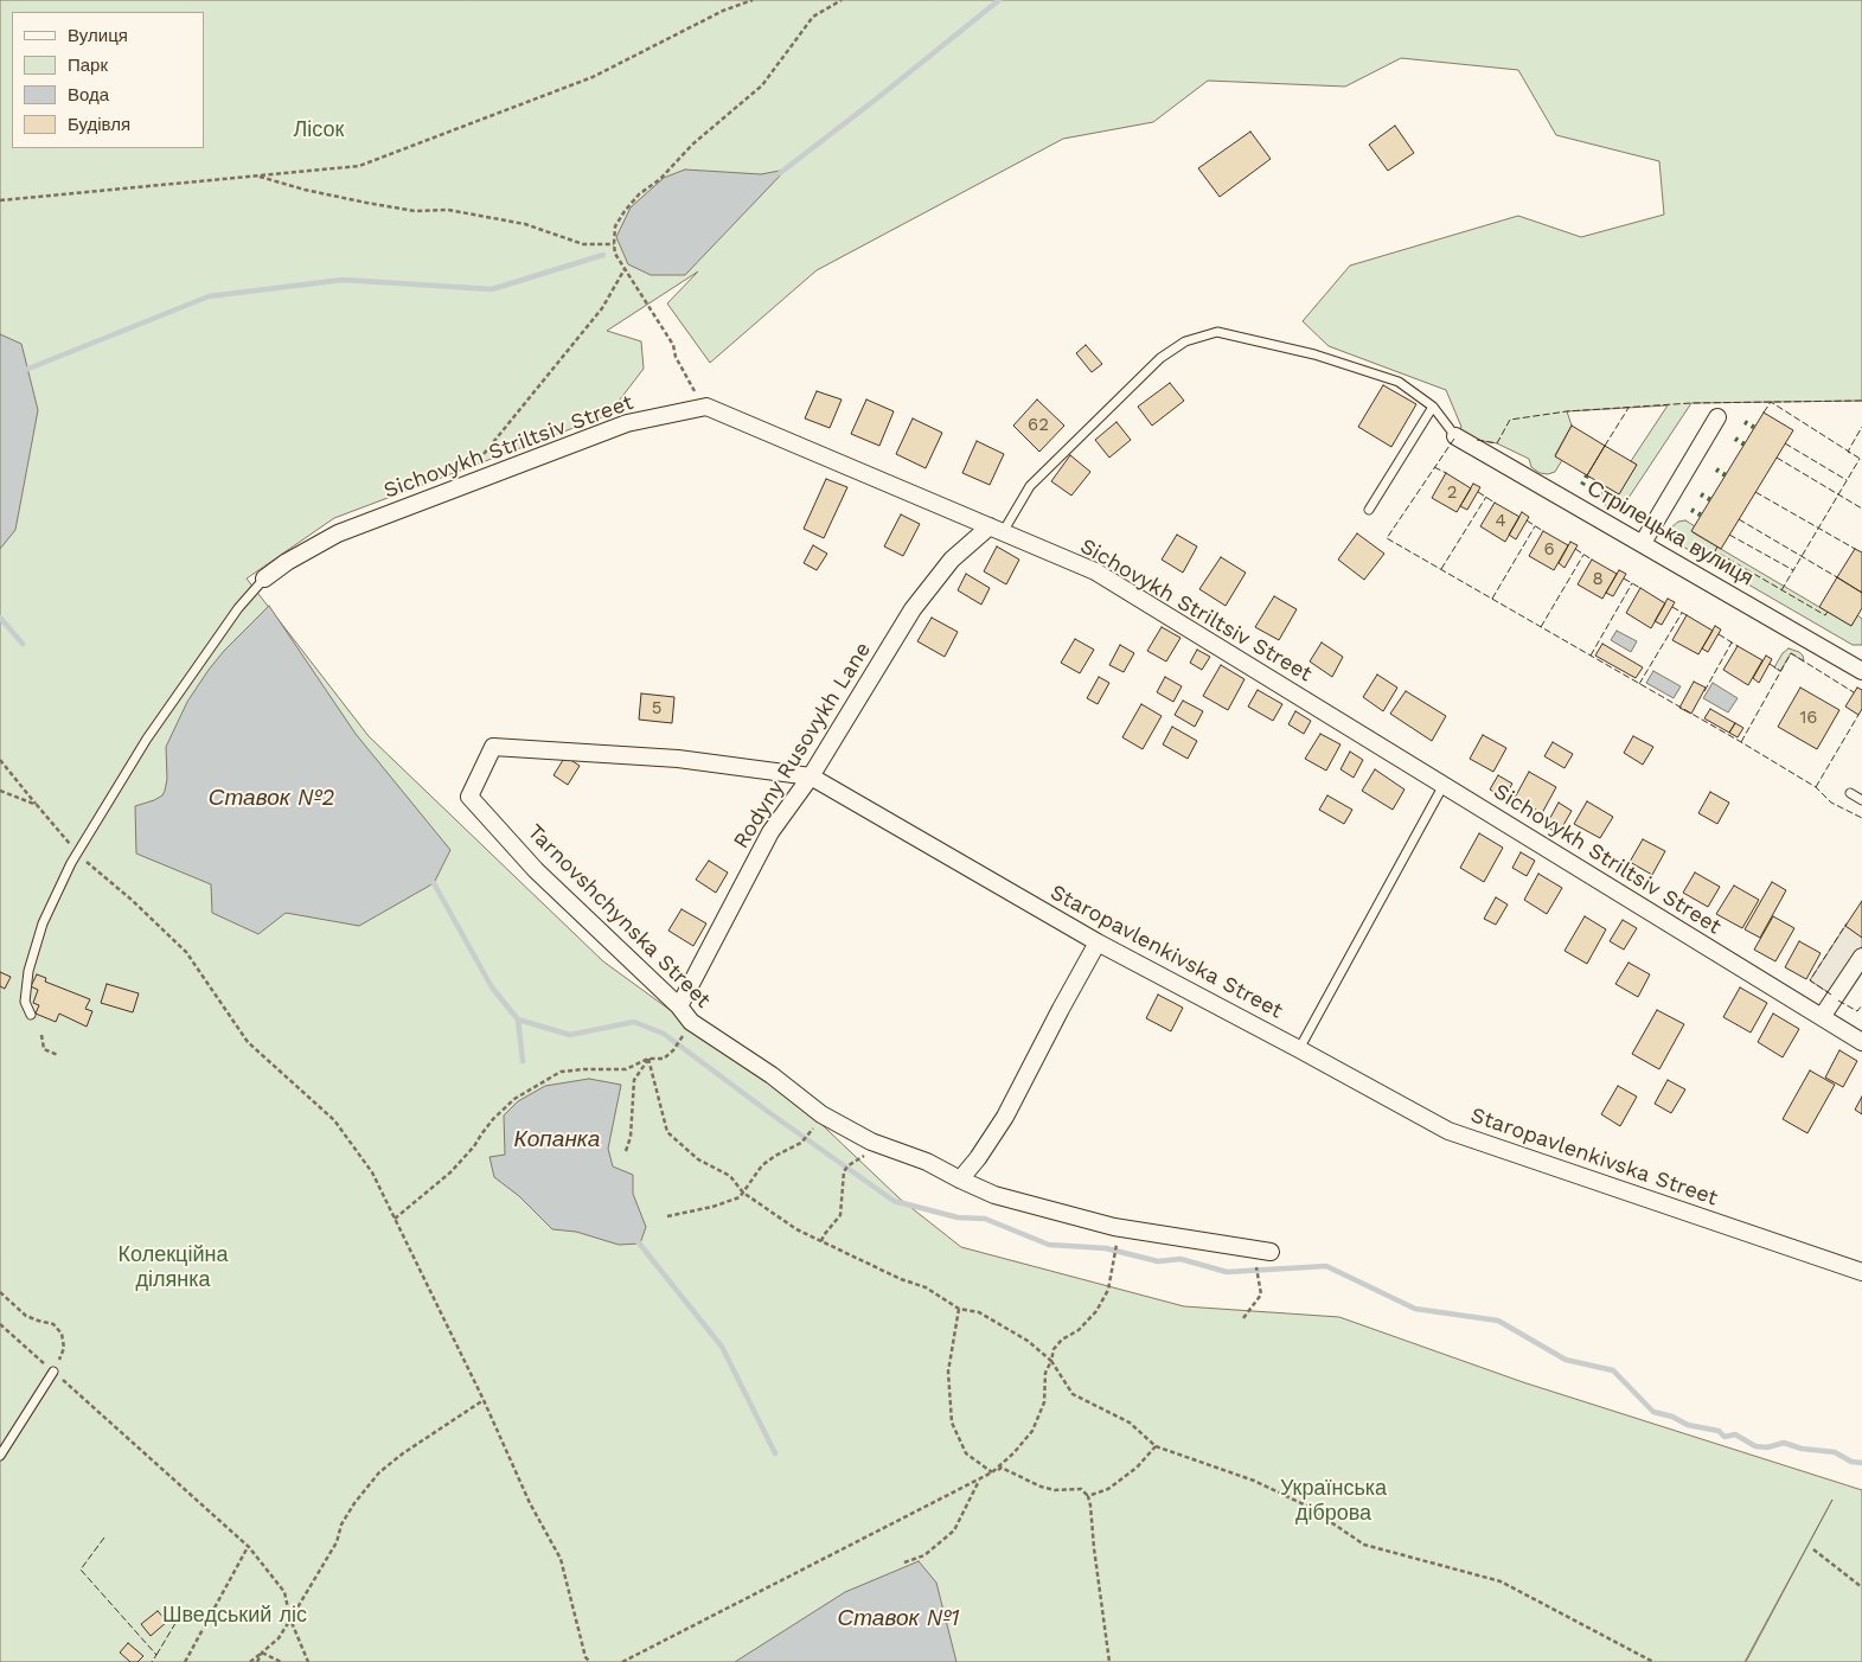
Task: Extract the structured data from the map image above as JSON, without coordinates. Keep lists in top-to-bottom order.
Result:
{
  "streets": {
    "street": [
      "Sichovykh Striltsiv Street",
      "Стрілецька вулиця",
      "Rodyny Rusovykh Lane",
      "Tarnovshchynska Street",
      "Staropavlenkivska Street"
    ]
  },
  "crossings": [
    ["Sichovykh Striltsiv Street", "Rodyny Rusovykh Lane"],
    ["Rodyny Rusovykh Lane", "Tarnovshchynska Street"],
    ["Rodyny Rusovykh Lane", "Staropavlenkivska Street"],
    ["Tarnovshchynska Street", "Staropavlenkivska Street"]
  ],
  "water": ["Ставок №2", "Копанка", "Ставок №1"],
  "parks": [
    "Лісок",
    "Колекційна ділянка",
    "Українська діброва",
    "Шведський ліс"
  ],
  "house_numbers": [
    "62",
    "2",
    "4",
    "6",
    "8",
    "5",
    "16"
  ],
  "legend": [
    "Вулиця",
    "Парк",
    "Вода",
    "Будівля"
  ]
}
